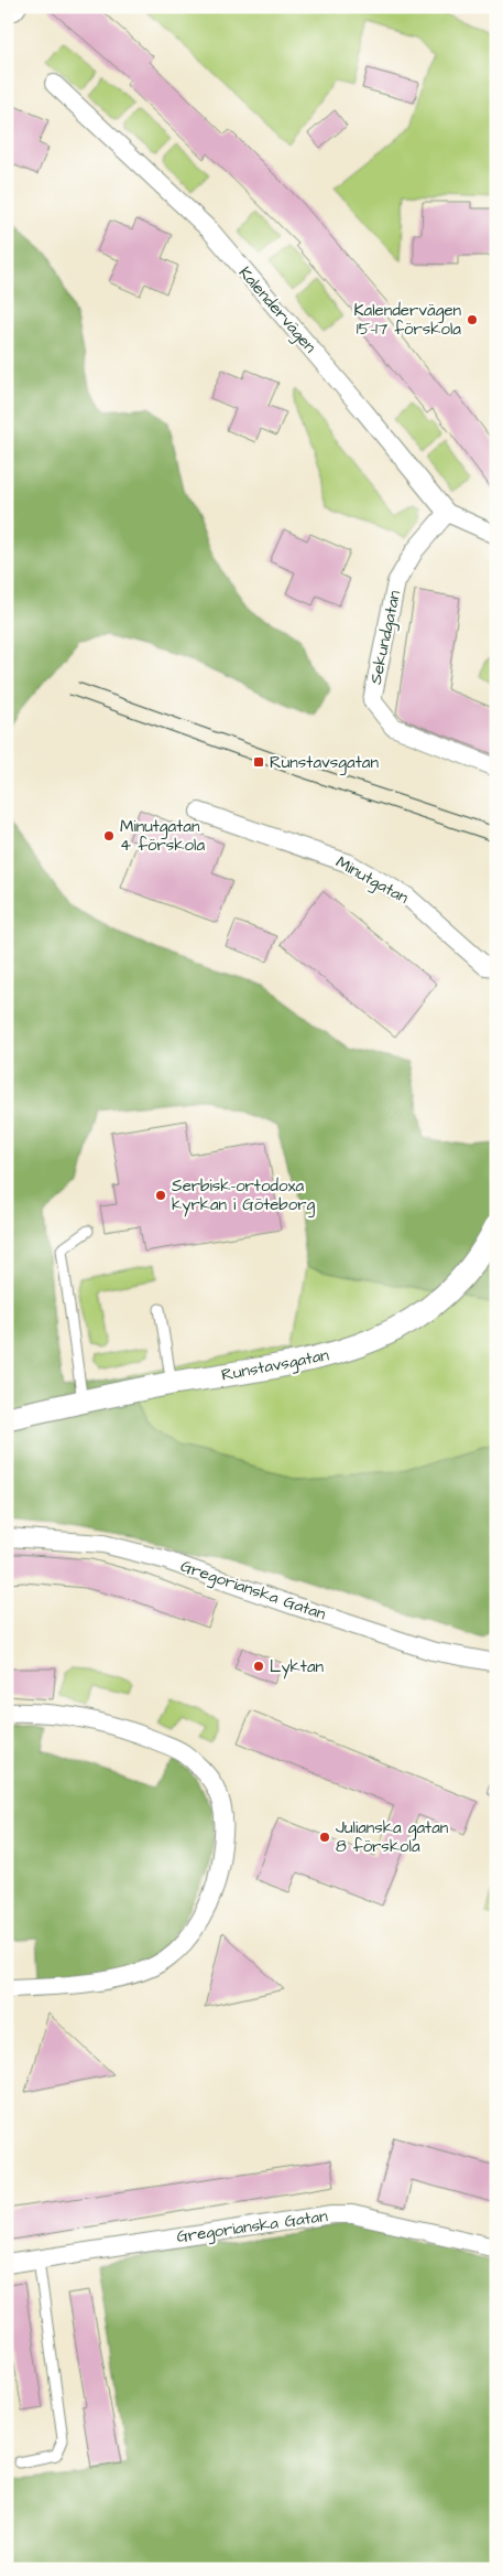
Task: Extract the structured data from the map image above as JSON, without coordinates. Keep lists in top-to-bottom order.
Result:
{
  "streets": {
    "street": [
      "Kalendervägen",
      "Sekundgatan",
      "Minutgatan",
      "Runstavsgatan",
      "Gregorianska Gatan"
    ]
  },
  "crossings": [
    ["Kalendervägen", "Sekundgatan"]
  ],
  "places": {
    "other": [
      "Kalendervägen 15-17 förskola",
      "Minutgatan 4 förskola",
      "Serbisk-ortodoxa kyrkan i Göteborg",
      "Lyktan",
      "Julianska gatan 8 förskola"
    ],
    "transit": ["Runstavsgatan"]
  }
}
